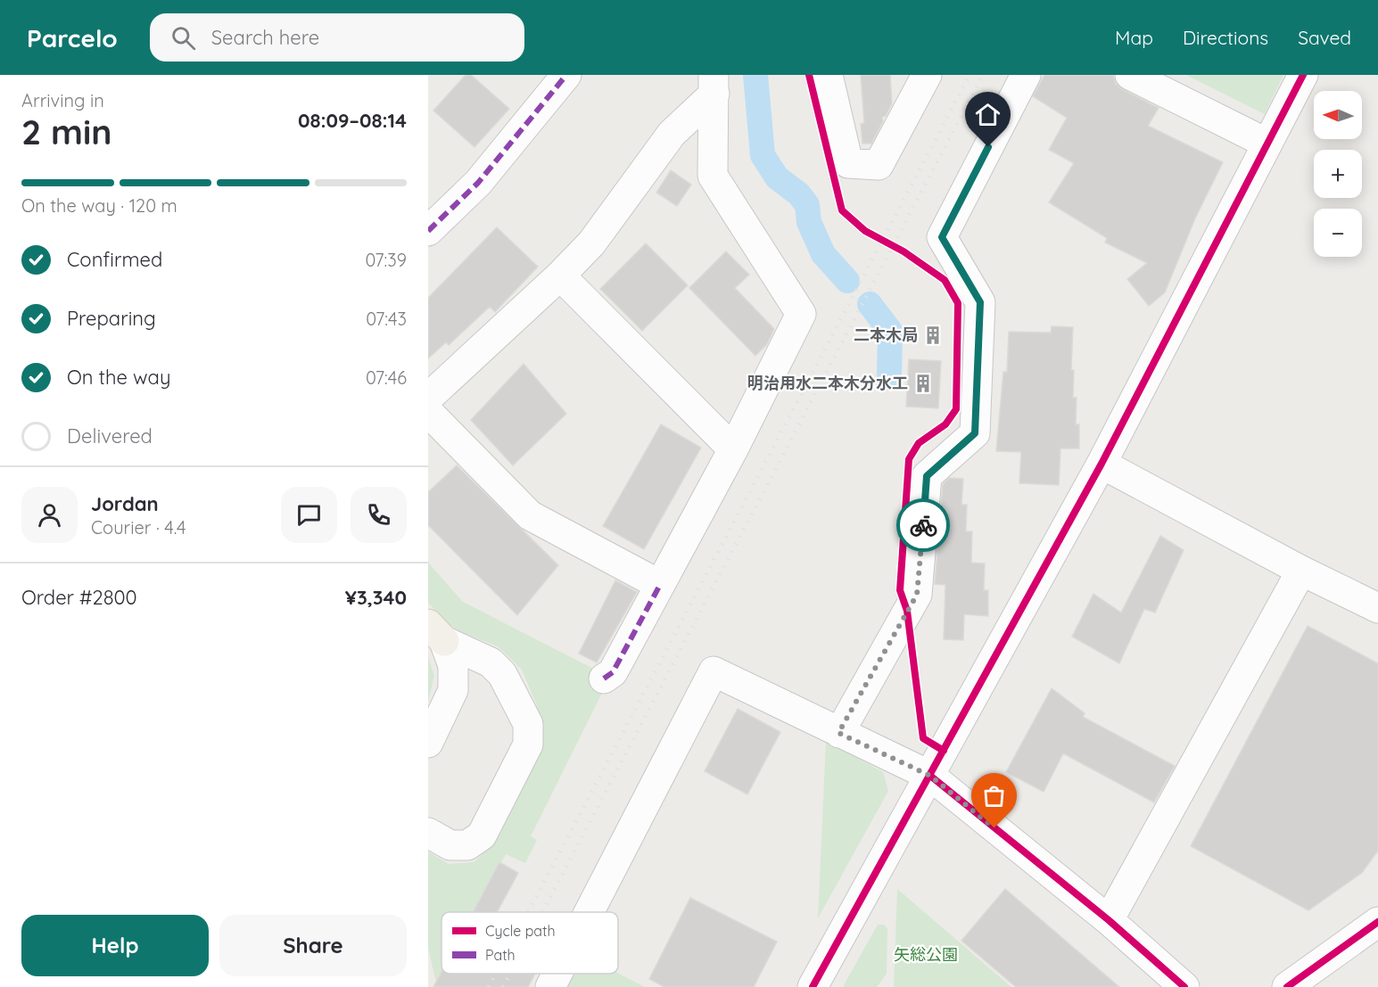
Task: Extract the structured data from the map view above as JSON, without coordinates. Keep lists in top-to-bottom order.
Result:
{
  "parks": ["矢総公園"],
  "places": {
    "building": ["二本木局", "明治用水二本木分水工"]
  },
  "legend": ["Cycle path", "Path"],
  "north": "left",
  "page": {
    "header": "Parcelo",
    "search": "Search here",
    "nav": ["Map", "Directions", "Saved"],
    "heading": ["2 min", "Arriving in", "08:09–08:14"],
    "panel": [
      "Jordan",
      "Courier · 4.4",
      "Order #2800",
      "¥3,340"
    ],
    "map_buttons": ["+", "−"],
    "bar": "On the way · 120 m",
    "list": [
      ["Confirmed", "07:39"],
      ["Preparing", "07:43"],
      ["On the way", "07:46"],
      "Delivered"
    ],
    "buttons": ["Help", "Share"]
  }
}
